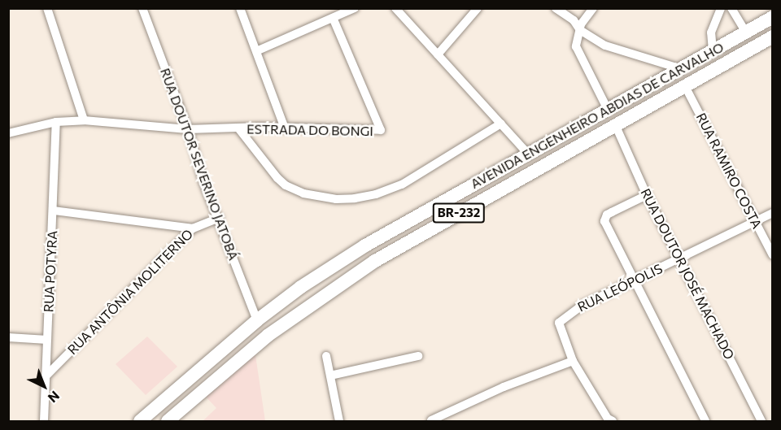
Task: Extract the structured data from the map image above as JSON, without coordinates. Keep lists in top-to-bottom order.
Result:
{
  "streets": {
    "highway": ["AVENIDA ENGENHEIRO ABDIAS DE CARVALHO", "BR-232"],
    "street": [
      "ESTRADA DO BONGI",
      "RUA DOUTOR SEVERINO JATOBÁ",
      "RUA RAMIRO COSTA",
      "RUA POTYRA",
      "RUA DOUTOR JOSÉ MACHADO",
      "RUA LEÓPOLIS",
      "RUA ANTÔNIA MOLITERNO"
    ]
  },
  "crossings": [
    ["AVENIDA ENGENHEIRO ABDIAS DE CARVALHO", "RUA DOUTOR SEVERINO JATOBÁ"],
    ["AVENIDA ENGENHEIRO ABDIAS DE CARVALHO", "RUA RAMIRO COSTA"],
    ["AVENIDA ENGENHEIRO ABDIAS DE CARVALHO", "RUA DOUTOR JOSÉ MACHADO"],
    ["ESTRADA DO BONGI", "RUA DOUTOR SEVERINO JATOBÁ"],
    ["ESTRADA DO BONGI", "RUA POTYRA"],
    ["RUA DOUTOR SEVERINO JATOBÁ", "RUA ANTÔNIA MOLITERNO"],
    ["RUA RAMIRO COSTA", "RUA LEÓPOLIS"],
    ["RUA POTYRA", "RUA ANTÔNIA MOLITERNO"],
    ["RUA DOUTOR JOSÉ MACHADO", "RUA LEÓPOLIS"]
  ],
  "north": "bottom right"
}
